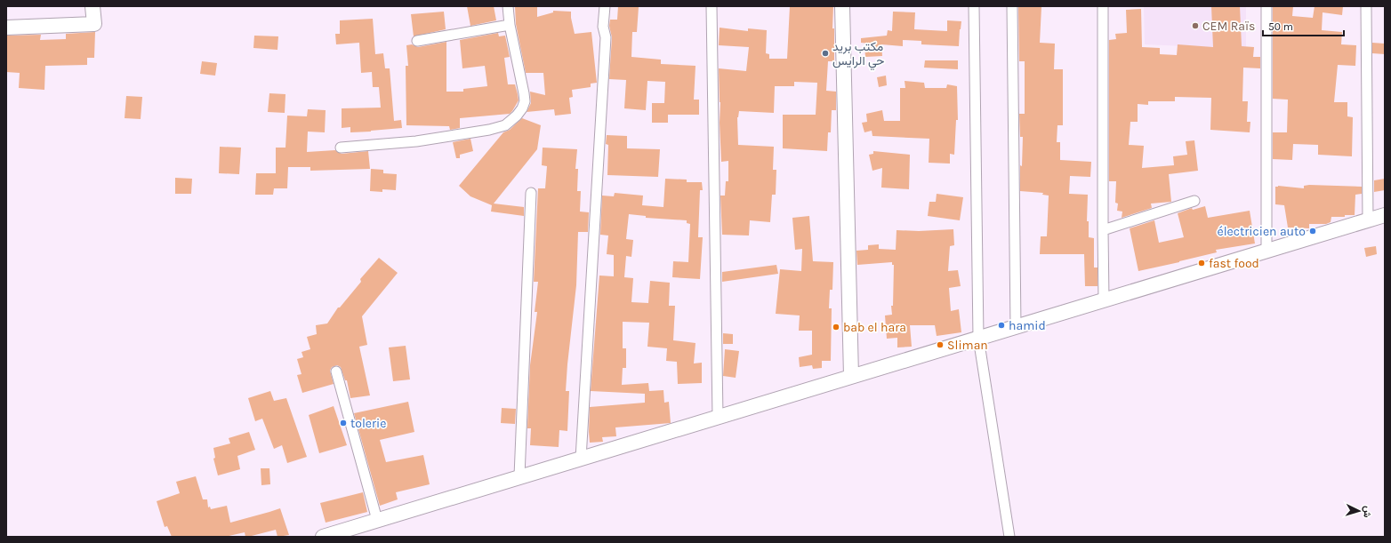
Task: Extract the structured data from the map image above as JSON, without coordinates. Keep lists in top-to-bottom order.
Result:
{
  "places": [
    "CEM Raïs",
    "مكتب بريد حي الرايس",
    "électricien auto",
    "fast food",
    "hamid",
    "bab el hara",
    "Sliman",
    "tolerie"
  ],
  "scale_bar": "50 m",
  "north": "right"
}
